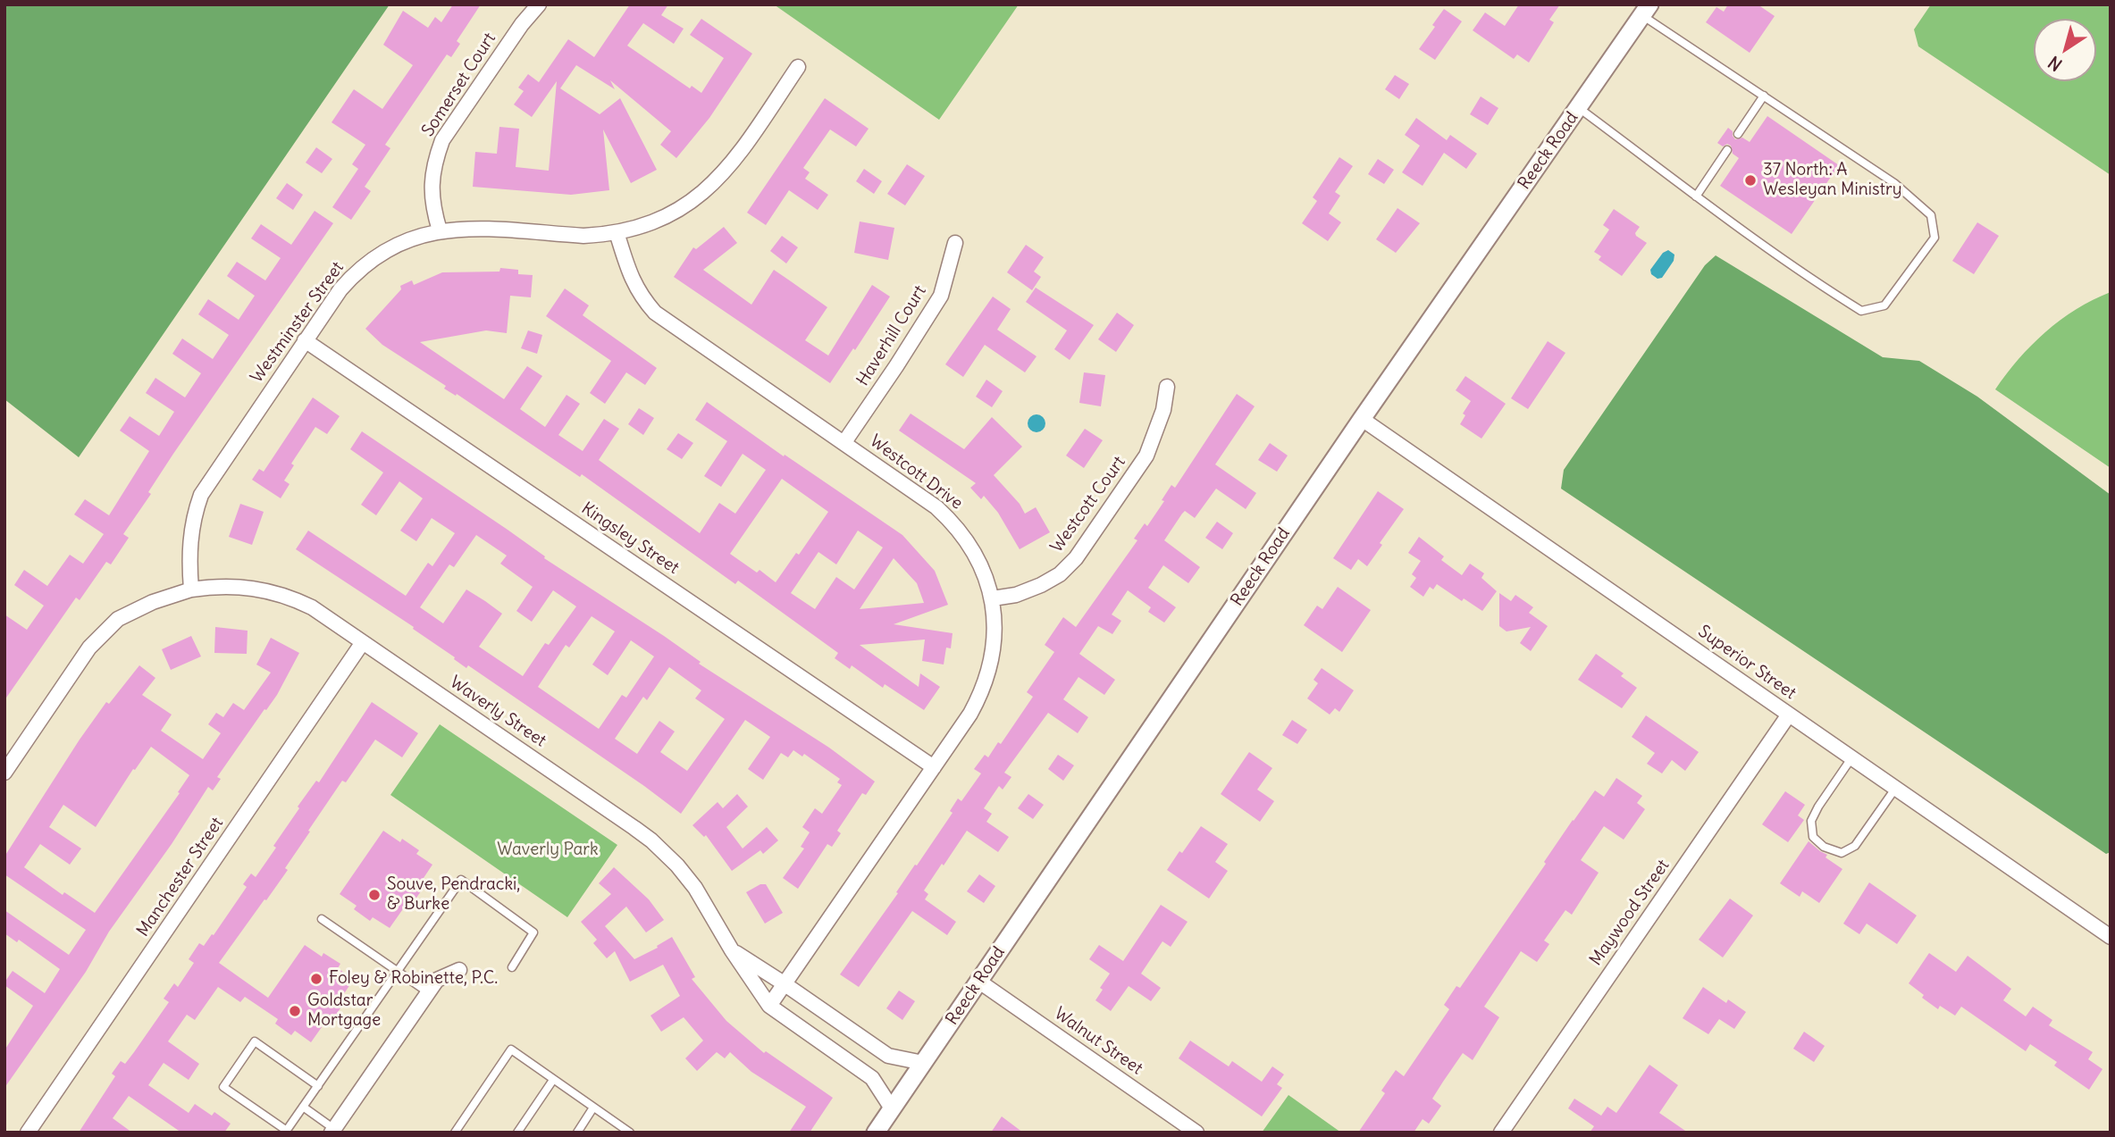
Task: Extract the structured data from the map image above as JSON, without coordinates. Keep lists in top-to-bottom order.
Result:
{
  "streets": {
    "street": [
      "Somerset Court",
      "Reeck Road",
      "Westminster Street",
      "Haverhill Court",
      "Westcott Drive",
      "Westcott Court",
      "Kingsley Street",
      "Superior Street",
      "Waverly Street",
      "Manchester Street",
      "Maywood Street",
      "Walnut Street"
    ]
  },
  "crossings": [
    ["Somerset Court", "Westminster Street"],
    ["Reeck Road", "Superior Street"],
    ["Reeck Road", "Waverly Street"],
    ["Reeck Road", "Walnut Street"],
    ["Westminster Street", "Westcott Drive"],
    ["Westminster Street", "Kingsley Street"],
    ["Westminster Street", "Waverly Street"],
    ["Haverhill Court", "Westcott Drive"],
    ["Westcott Drive", "Westcott Court"],
    ["Westcott Drive", "Kingsley Street"],
    ["Westcott Drive", "Waverly Street"],
    ["Superior Street", "Maywood Street"],
    ["Waverly Street", "Manchester Street"]
  ],
  "parks": ["Waverly Park"],
  "places": [
    "37 North: A Wesleyan Ministry",
    "Souve, Pendracki, & Burke",
    "Foley & Robinette, P.C.",
    "Goldstar Mortgage"
  ],
  "north": "bottom left"
}
